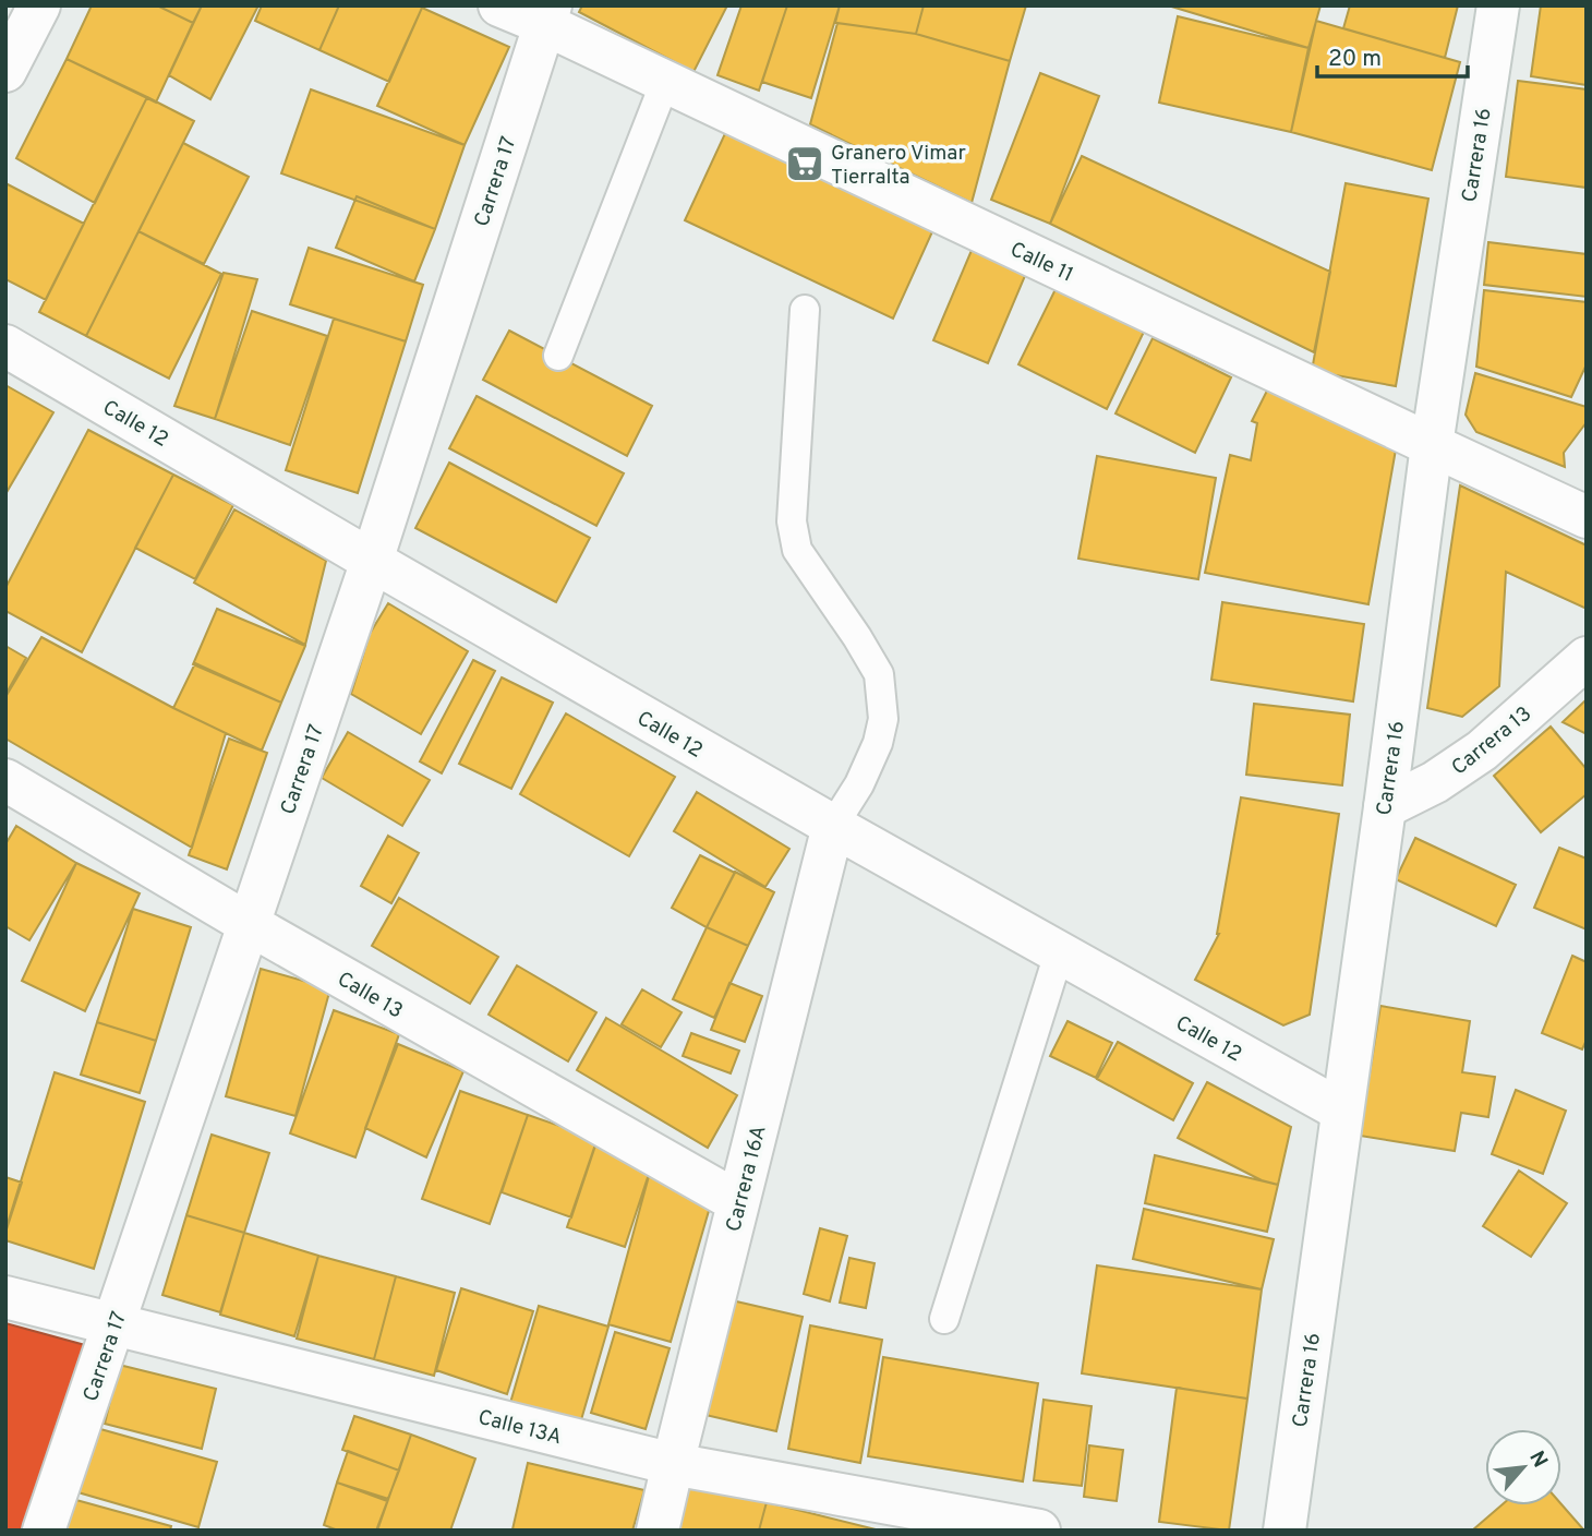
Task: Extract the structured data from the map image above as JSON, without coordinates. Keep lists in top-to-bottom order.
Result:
{
  "streets": {
    "street": [
      "Carrera 16",
      "Carrera 17",
      "Calle 11",
      "Calle 12",
      "Carrera 13",
      "Calle 13",
      "Carrera 16A",
      "Calle 13A"
    ]
  },
  "crossings": [
    ["Carrera 16", "Calle 11"],
    ["Carrera 16", "Calle 12"],
    ["Carrera 16", "Carrera 13"],
    ["Carrera 17", "Calle 11"],
    ["Carrera 17", "Calle 12"],
    ["Carrera 17", "Calle 13"],
    ["Carrera 17", "Calle 13A"],
    ["Calle 12", "Carrera 16A"],
    ["Calle 13", "Carrera 16A"],
    ["Carrera 16A", "Calle 13A"]
  ],
  "places": {
    "supermarket": ["Granero Vimar Tierralta"]
  },
  "scale_bar": "20 m",
  "north": "top right"
}
